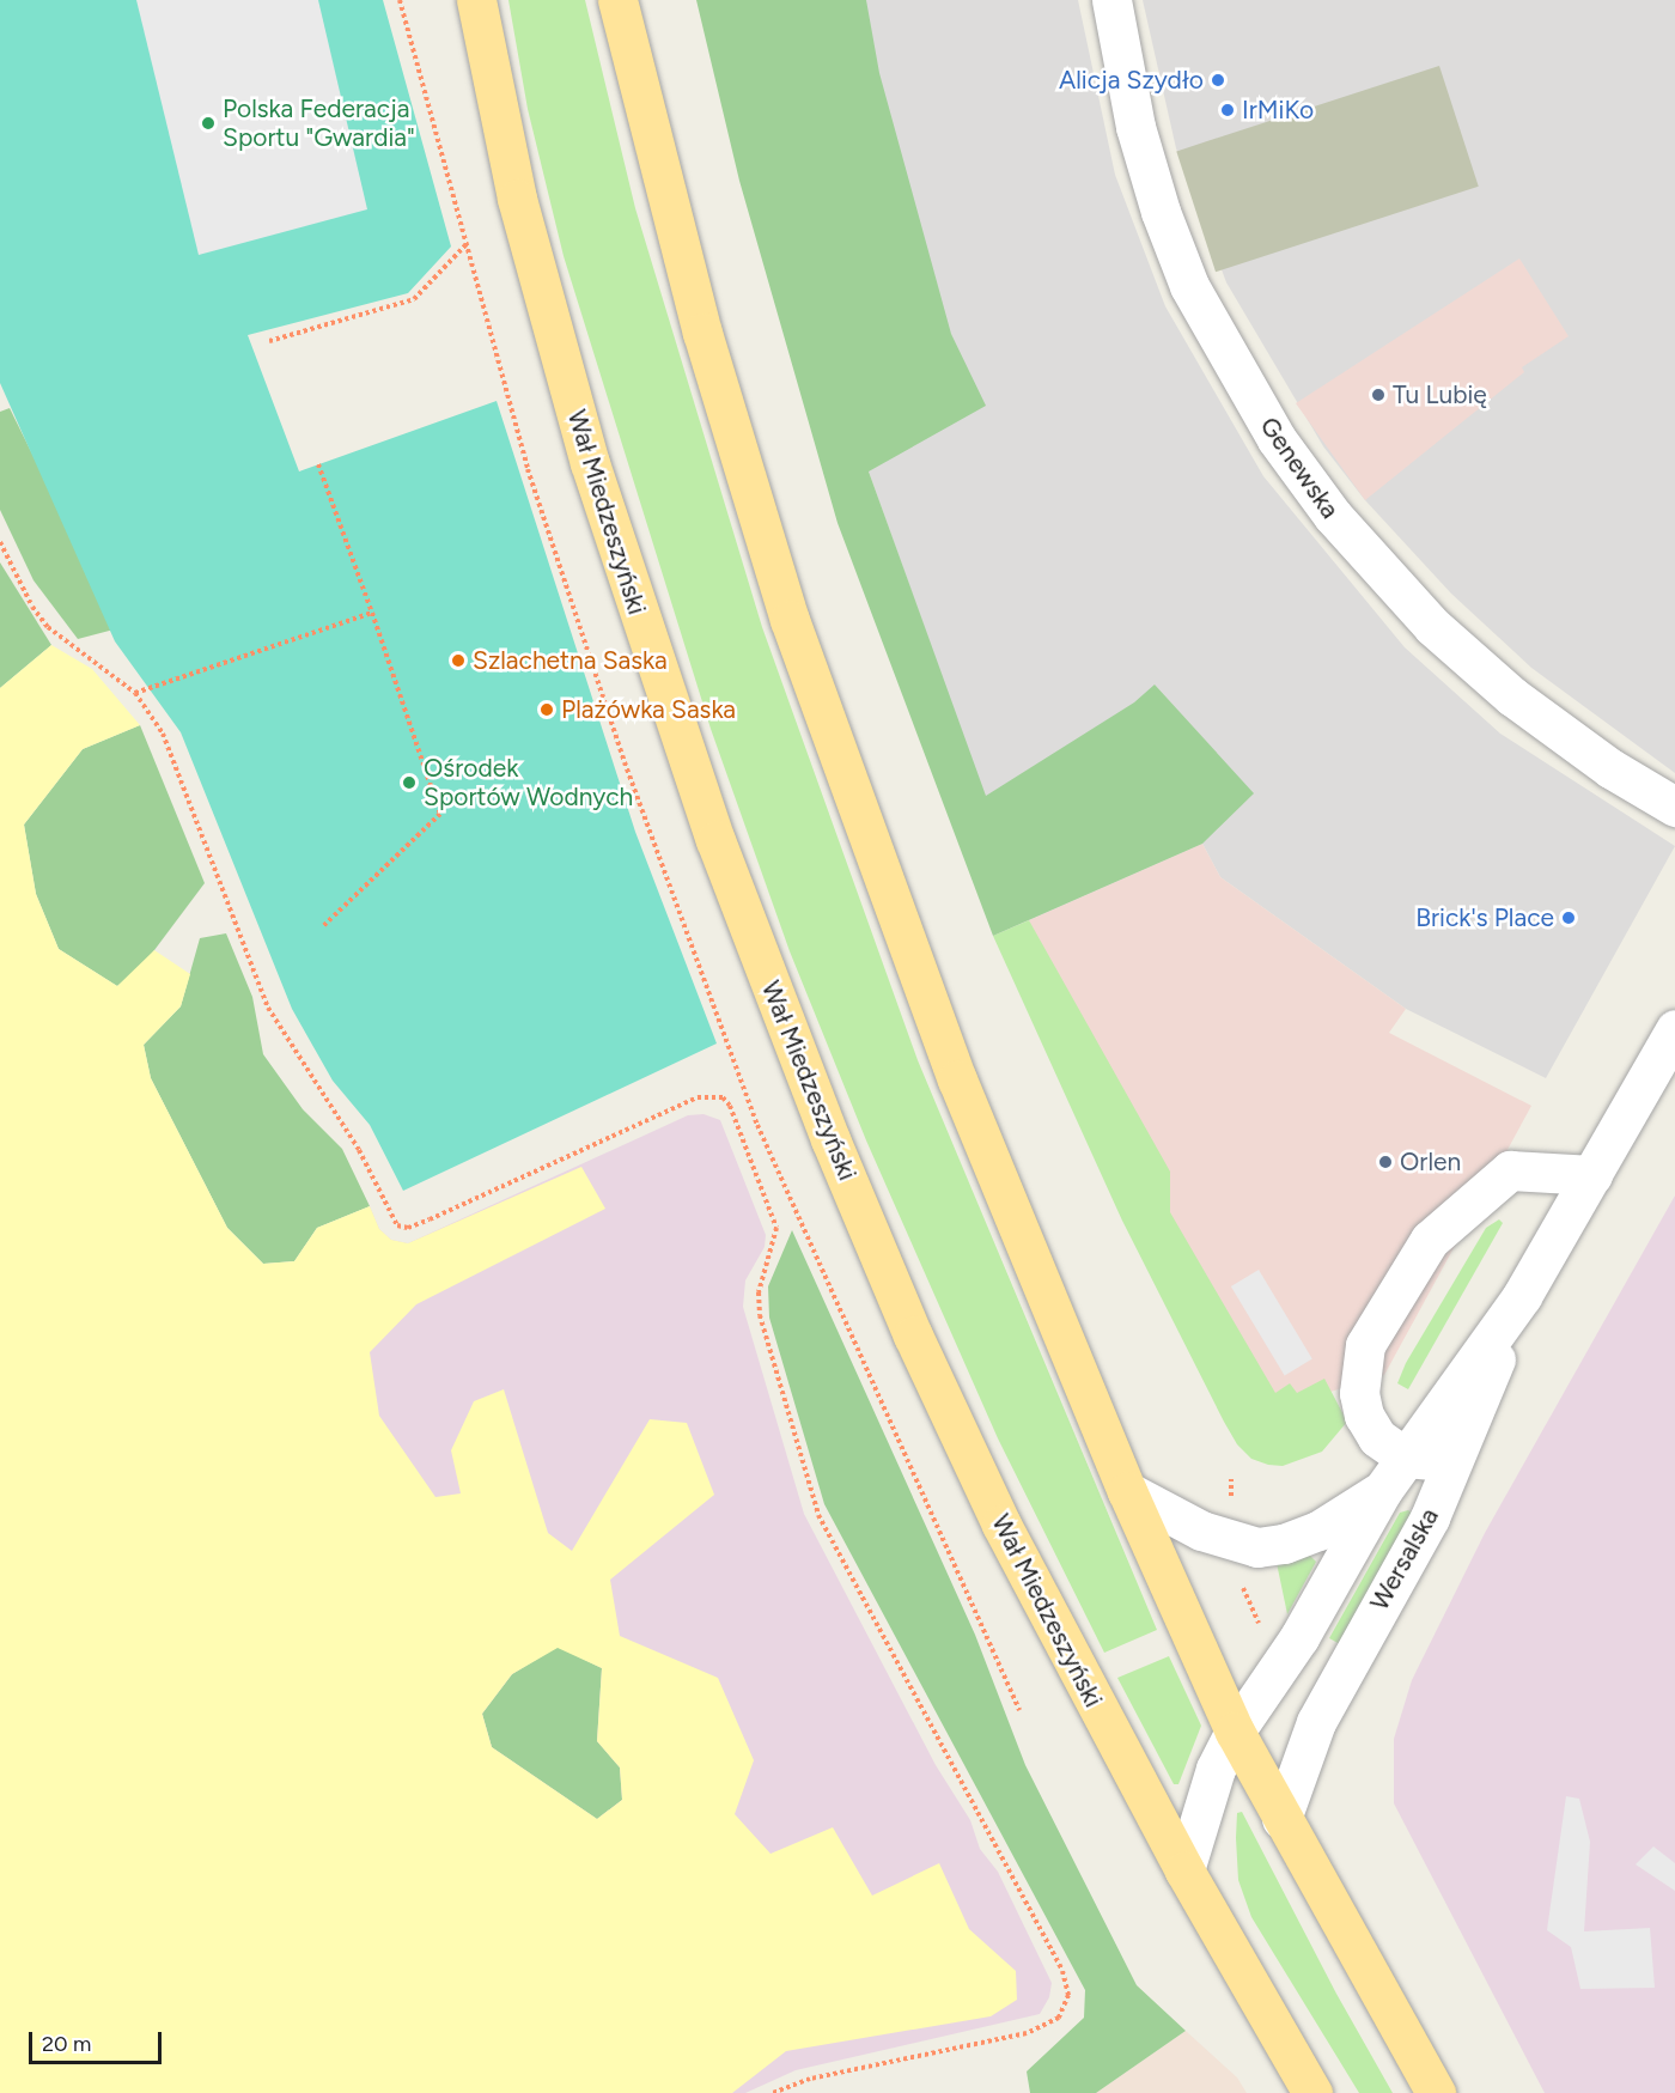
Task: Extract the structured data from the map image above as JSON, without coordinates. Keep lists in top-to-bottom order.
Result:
{
  "streets": {
    "main road": ["Wał Miedzeszyński"],
    "street": ["Genewska", "Wersalska"]
  },
  "crossings": [
    ["Wał Miedzeszyński", "Wersalska"]
  ],
  "places": [
    "Alicja Szydło",
    "IrMiKo",
    "Polska Federacja Sportu \"Gwardia\"",
    "Tu Lubię",
    "Szlachetna Saska",
    "Plażówka Saska",
    "Ośrodek Sportów Wodnych",
    "Brick's Place",
    "Orlen"
  ],
  "scale_bar": "20 m"
}
